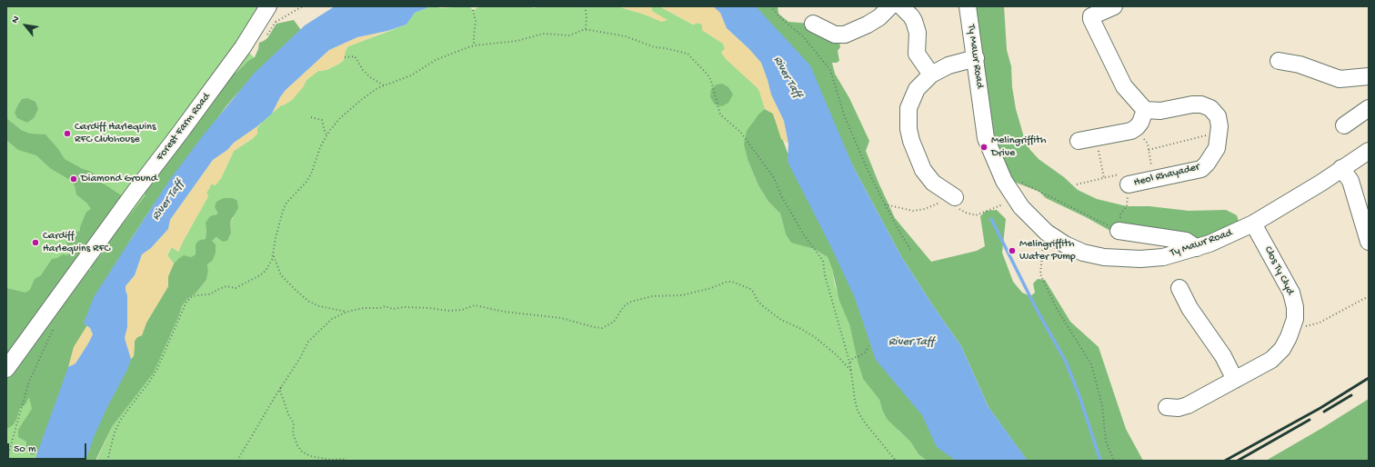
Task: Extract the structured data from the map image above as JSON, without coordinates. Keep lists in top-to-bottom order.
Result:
{
  "streets": {
    "street": [
      "Ty Mawr Road",
      "Forest Farm Road",
      "Heol Rhayader",
      "Clos Ty Clyd"
    ]
  },
  "crossings": [
    ["Ty Mawr Road", "Clos Ty Clyd"]
  ],
  "water": ["River Taff"],
  "places": [
    "Cardiff Harlequins RFC Clubhouse",
    "Melingriffith Drive",
    "Diamond Ground",
    "Cardiff Harlequins RFC",
    "Melingriffith Water Pump"
  ],
  "scale_bar": "50 m",
  "north": "top left"
}
